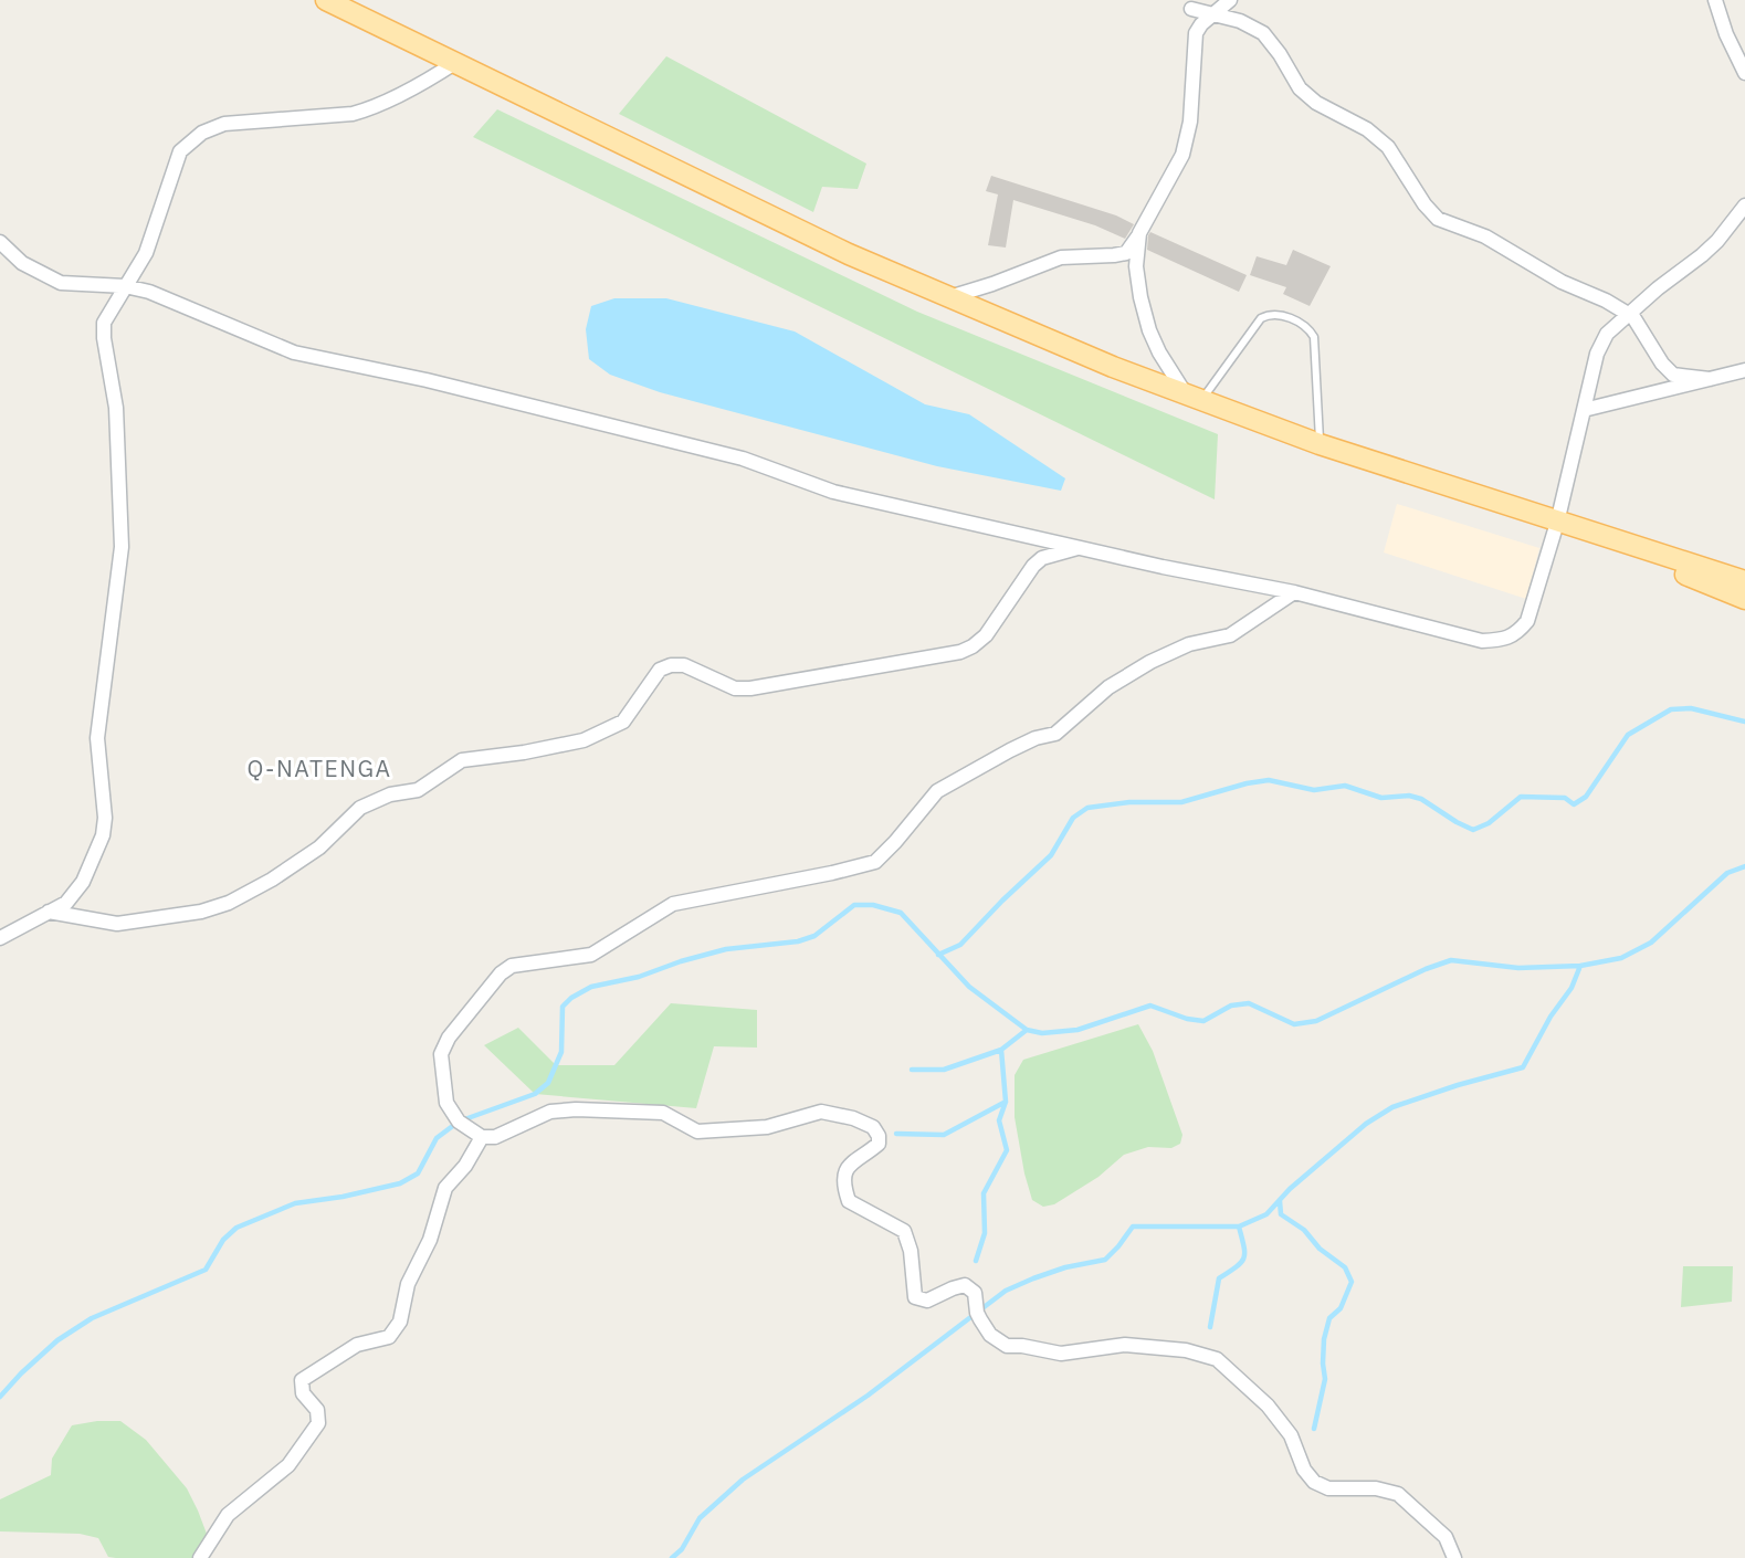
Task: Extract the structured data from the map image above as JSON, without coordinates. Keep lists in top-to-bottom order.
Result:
{
  "districts": ["Q-NATENGA"]
}
